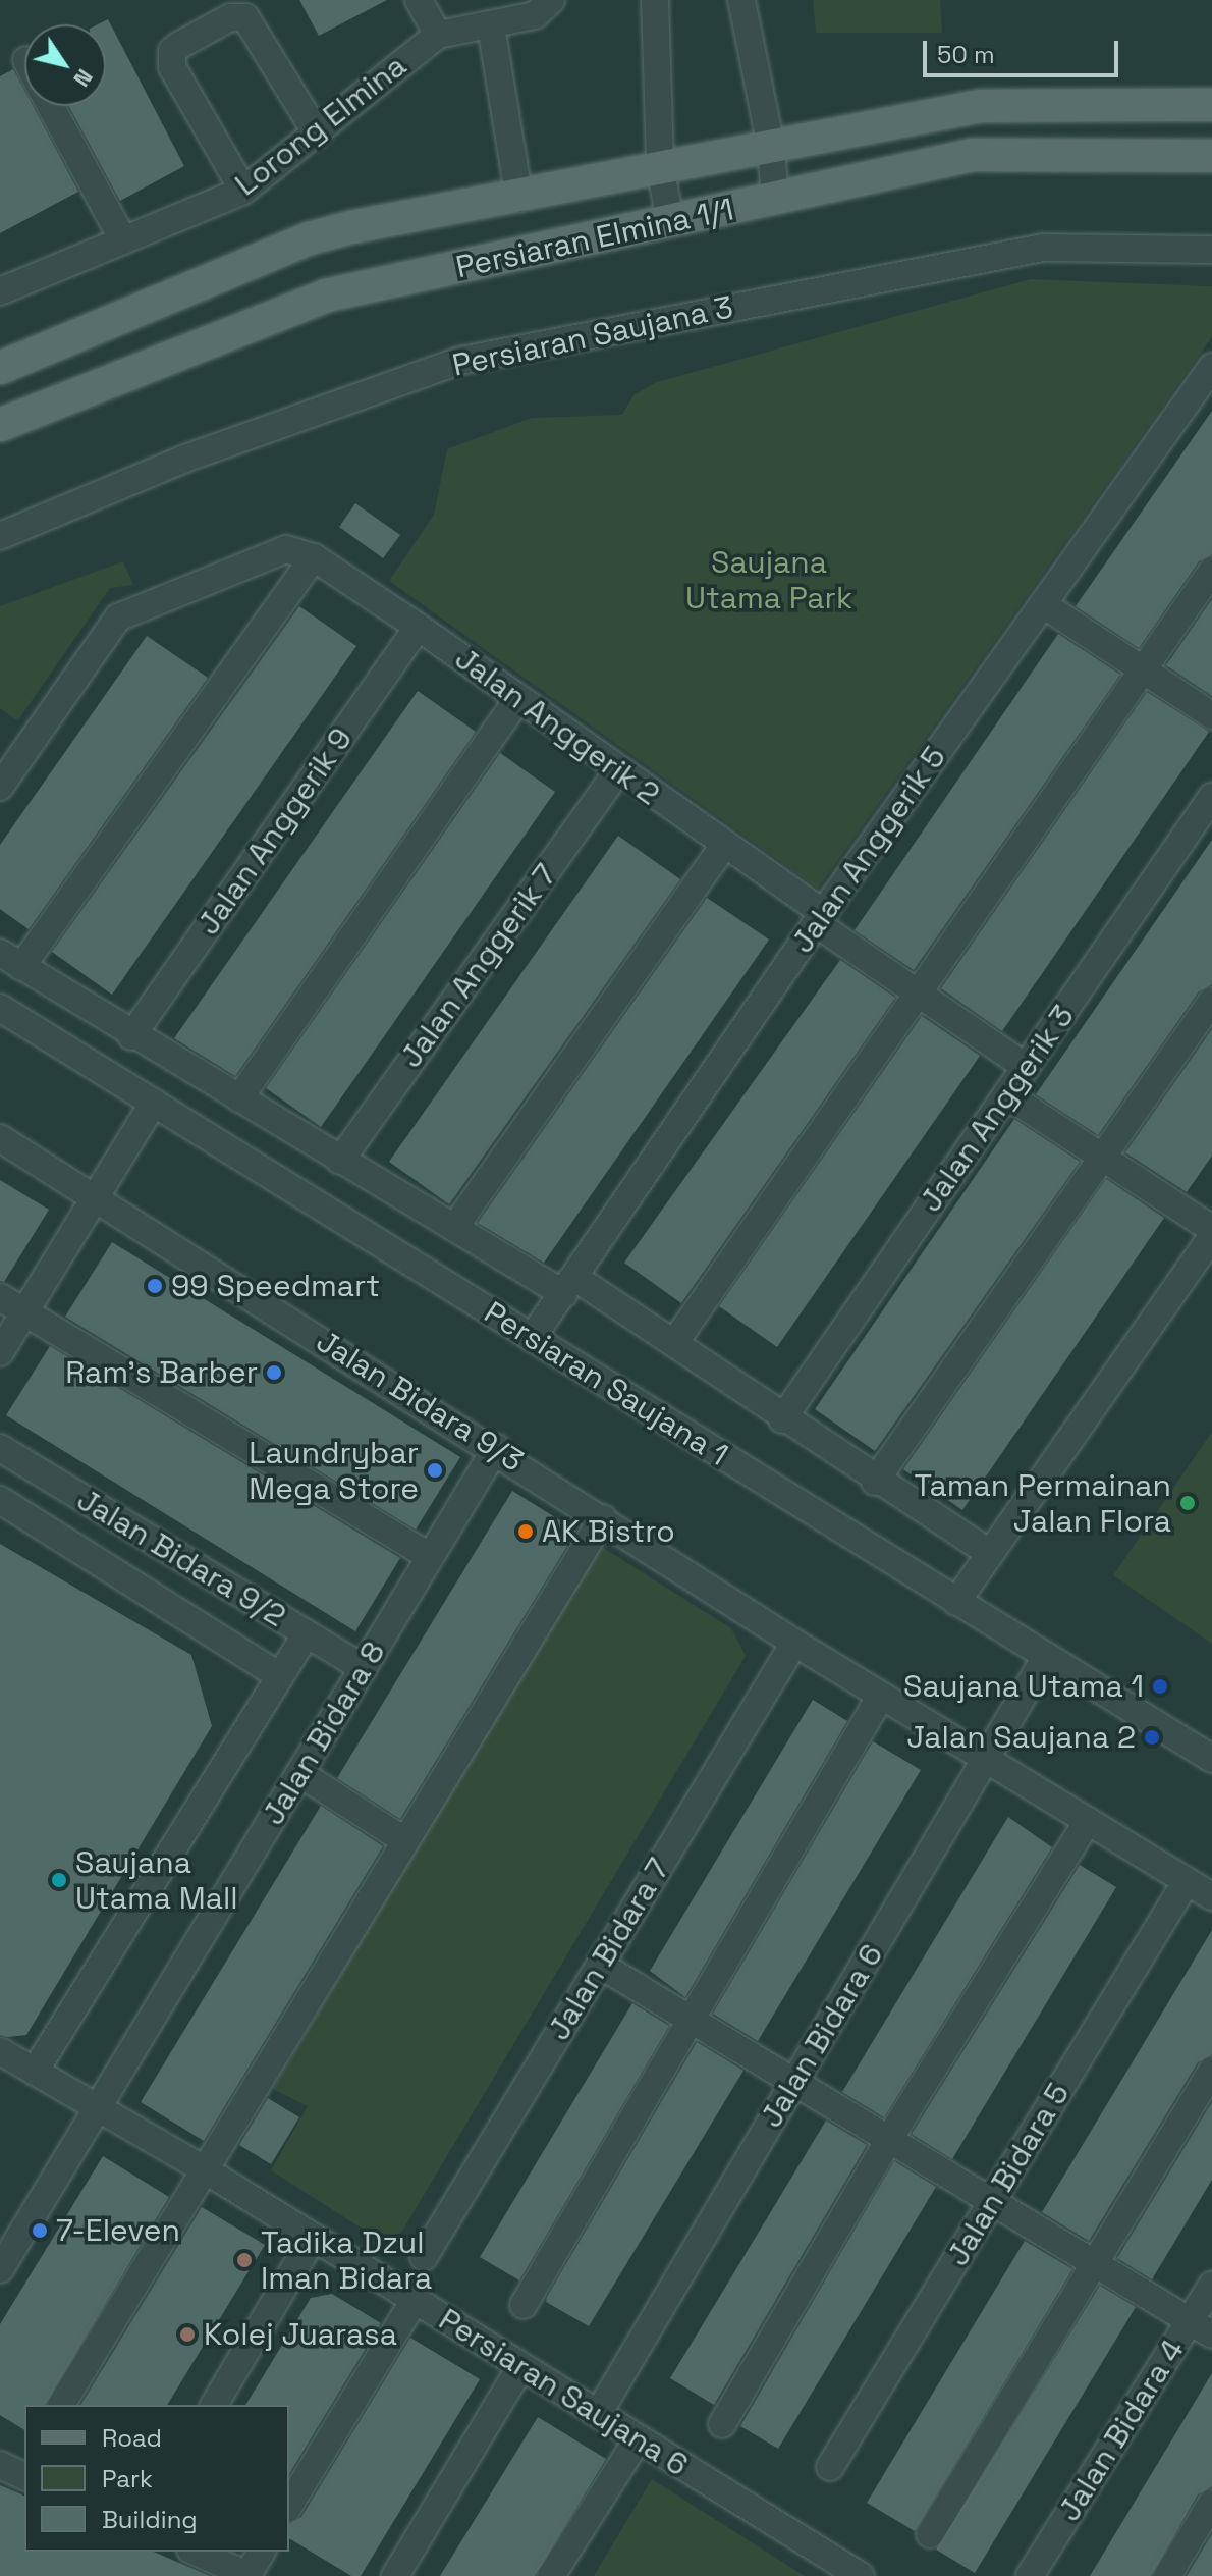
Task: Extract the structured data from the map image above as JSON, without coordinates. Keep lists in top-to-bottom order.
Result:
{
  "streets": {
    "main road": ["Persiaran Elmina 1/1"],
    "street": [
      "Lorong Elmina",
      "Persiaran Saujana 3",
      "Jalan Anggerik 2",
      "Jalan Anggerik 9",
      "Jalan Anggerik 5",
      "Jalan Anggerik 7",
      "Jalan Anggerik 3",
      "Persiaran Saujana 1",
      "Jalan Bidara 9/3",
      "Jalan Bidara 9/2",
      "Jalan Bidara 8",
      "Jalan Bidara 7",
      "Jalan Bidara 6",
      "Jalan Bidara 5",
      "Persiaran Saujana 6",
      "Jalan Bidara 4"
    ]
  },
  "crossings": [
    ["Jalan Anggerik 2", "Jalan Anggerik 9"],
    ["Jalan Anggerik 2", "Jalan Anggerik 5"],
    ["Jalan Anggerik 2", "Jalan Anggerik 7"],
    ["Jalan Anggerik 2", "Jalan Anggerik 3"],
    ["Jalan Anggerik 5", "Persiaran Saujana 1"],
    ["Persiaran Saujana 1", "Jalan Bidara 6"],
    ["Jalan Bidara 9/3", "Jalan Bidara 8"],
    ["Jalan Bidara 9/3", "Jalan Bidara 7"],
    ["Jalan Bidara 9/3", "Jalan Bidara 6"],
    ["Jalan Bidara 9/3", "Jalan Bidara 5"],
    ["Jalan Bidara 9/2", "Jalan Bidara 8"],
    ["Jalan Bidara 8", "Persiaran Saujana 6"],
    ["Jalan Bidara 6", "Persiaran Saujana 6"]
  ],
  "parks": ["Saujana Utama Park"],
  "places": [
    "99 Speedmart",
    "Ram’s Barber",
    "Laundrybar Mega Store",
    "Taman Permainan Jalan Flora",
    "AK Bistro",
    "Saujana Utama 1",
    "Jalan Saujana 2",
    "Saujana Utama Mall",
    "7-Eleven",
    "Tadika Dzul Iman Bidara",
    "Kolej Juarasa"
  ],
  "legend": ["Road", "Park", "Building"],
  "scale_bar": "50 m",
  "north": "bottom right"
}
